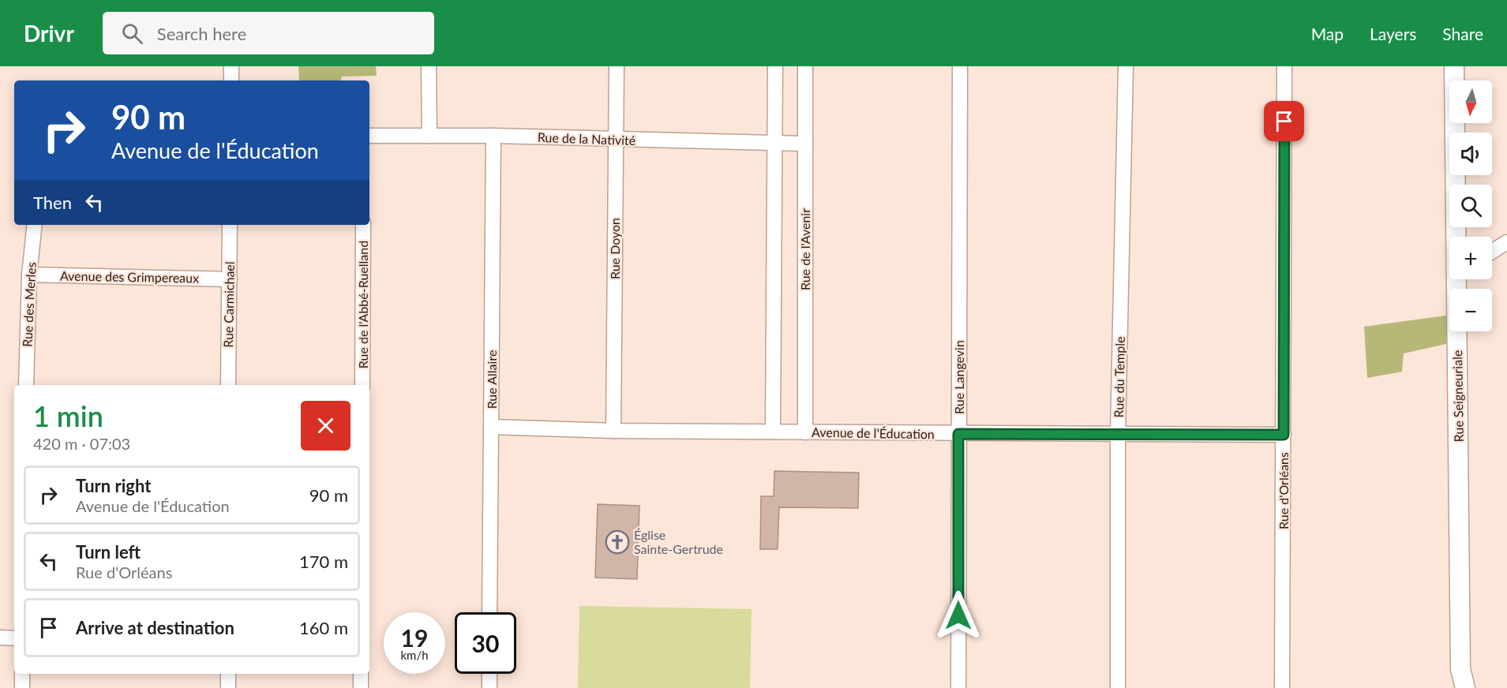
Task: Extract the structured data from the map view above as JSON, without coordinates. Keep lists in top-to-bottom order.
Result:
{
  "streets": {
    "street": [
      "Rue de la Nativité",
      "Rue Doyon",
      "Rue de l'Avenir",
      "Avenue des Grimpereaux",
      "Rue des Merles",
      "Rue Carmichael",
      "Rue de l'Abbé-Ruelland",
      "Rue Langevin",
      "Rue du Temple",
      "Rue Allaire",
      "Rue Seigneuriale",
      "Avenue de l'Éducation",
      "Rue d'Orléans"
    ]
  },
  "crossings": [
    ["Rue de la Nativité", "Rue Doyon"],
    ["Rue de la Nativité", "Rue de l'Avenir"],
    ["Rue de la Nativité", "Rue Allaire"],
    ["Rue Doyon", "Avenue de l'Éducation"],
    ["Rue de l'Avenir", "Avenue de l'Éducation"],
    ["Avenue des Grimpereaux", "Rue des Merles"],
    ["Avenue des Grimpereaux", "Rue Carmichael"],
    ["Rue Langevin", "Avenue de l'Éducation"],
    ["Rue du Temple", "Avenue de l'Éducation"],
    ["Rue Allaire", "Avenue de l'Éducation"],
    ["Avenue de l'Éducation", "Rue d'Orléans"]
  ],
  "places": {
    "church": ["Église Sainte-Gertrude"]
  },
  "north": "bottom",
  "page": {
    "header": "Drivr",
    "search": "Search here",
    "nav": ["Map", "Layers", "Share"],
    "map_buttons": ["+", "−"],
    "turn": ["90 m", "Avenue de l'Éducation"],
    "then": "Then",
    "heading": ["1 min", "420 m · 07:03"],
    "list": [
      {
        "name": "Turn right",
        "note": "Avenue de l'Éducation",
        "value": "90 m"
      },
      {
        "name": "Turn left",
        "note": "Rue d'Orléans",
        "value": "170 m"
      },
      {
        "name": "Arrive at destination",
        "value": "160 m"
      }
    ],
    "speed": "19 km/h",
    "limit": "30"
  }
}
